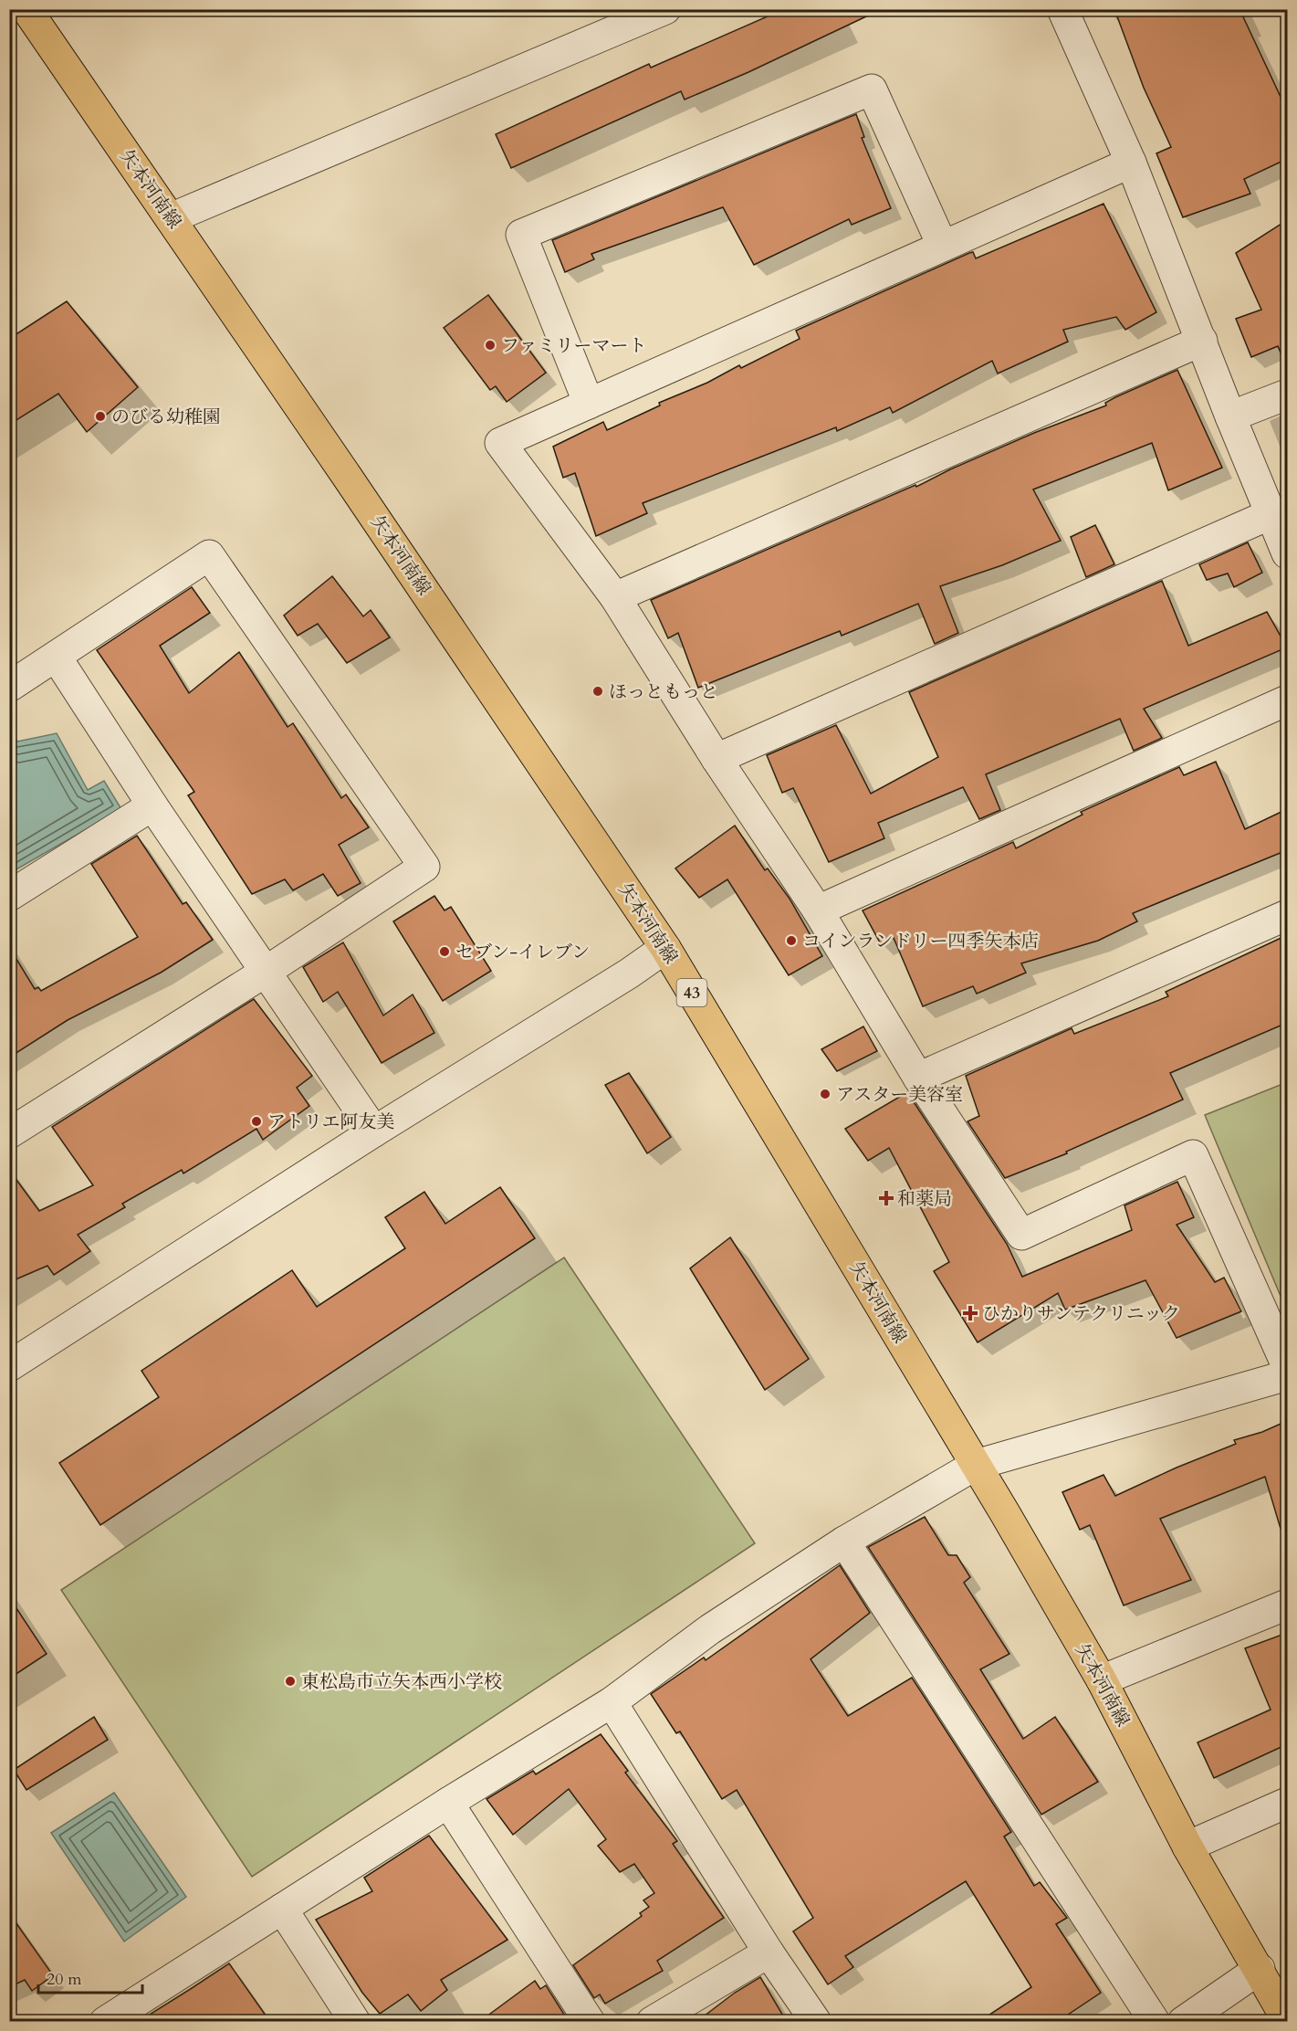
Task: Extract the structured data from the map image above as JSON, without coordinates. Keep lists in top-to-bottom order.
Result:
{
  "streets": {
    "main road": ["矢本河南線", "43"]
  },
  "places": {
    "other": [
      "ファミリーマート",
      "のびる幼稚園",
      "ほっともっと",
      "コインランドリー四季矢本店",
      "セブン-イレブン",
      "アスター美容室",
      "アトリエ阿友美",
      "東松島市立矢本西小学校"
    ],
    "health": ["和薬局", "ひかりサンテクリニック"]
  },
  "scale_bar": "20 m"
}
